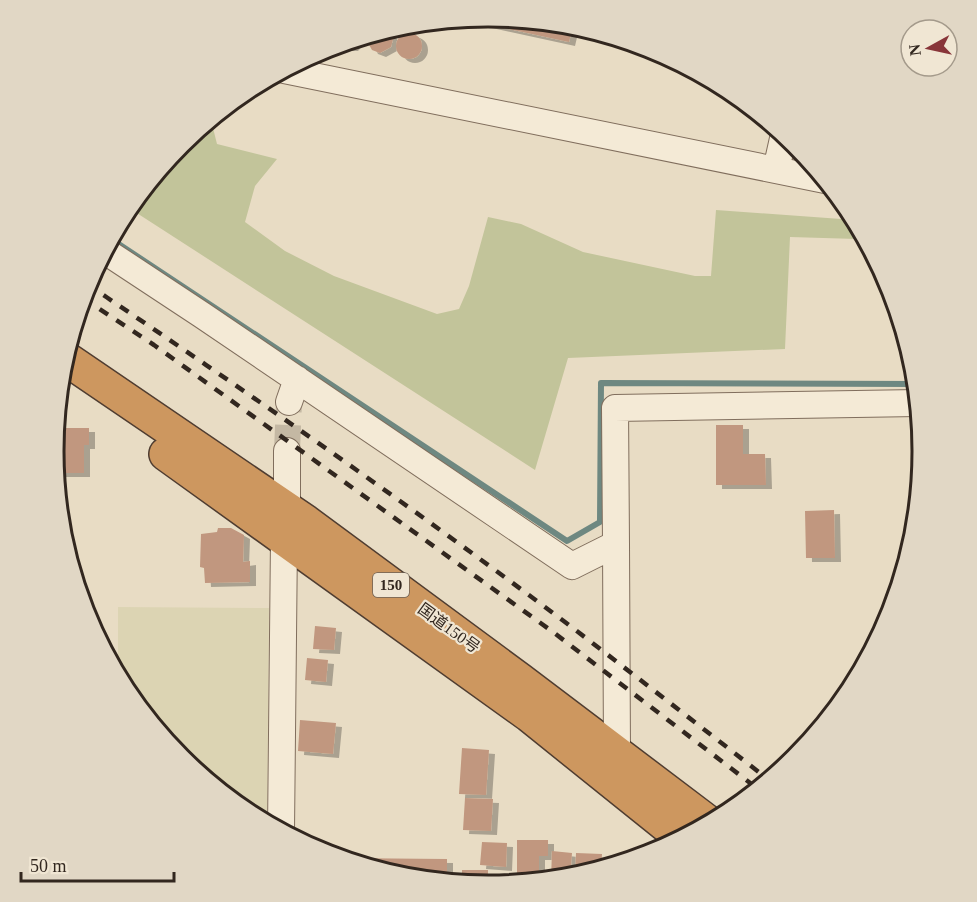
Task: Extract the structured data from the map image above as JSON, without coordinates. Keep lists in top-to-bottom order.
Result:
{
  "streets": {
    "highway": ["150", "国道150号"]
  },
  "scale_bar": "50 m",
  "north": "left"
}
